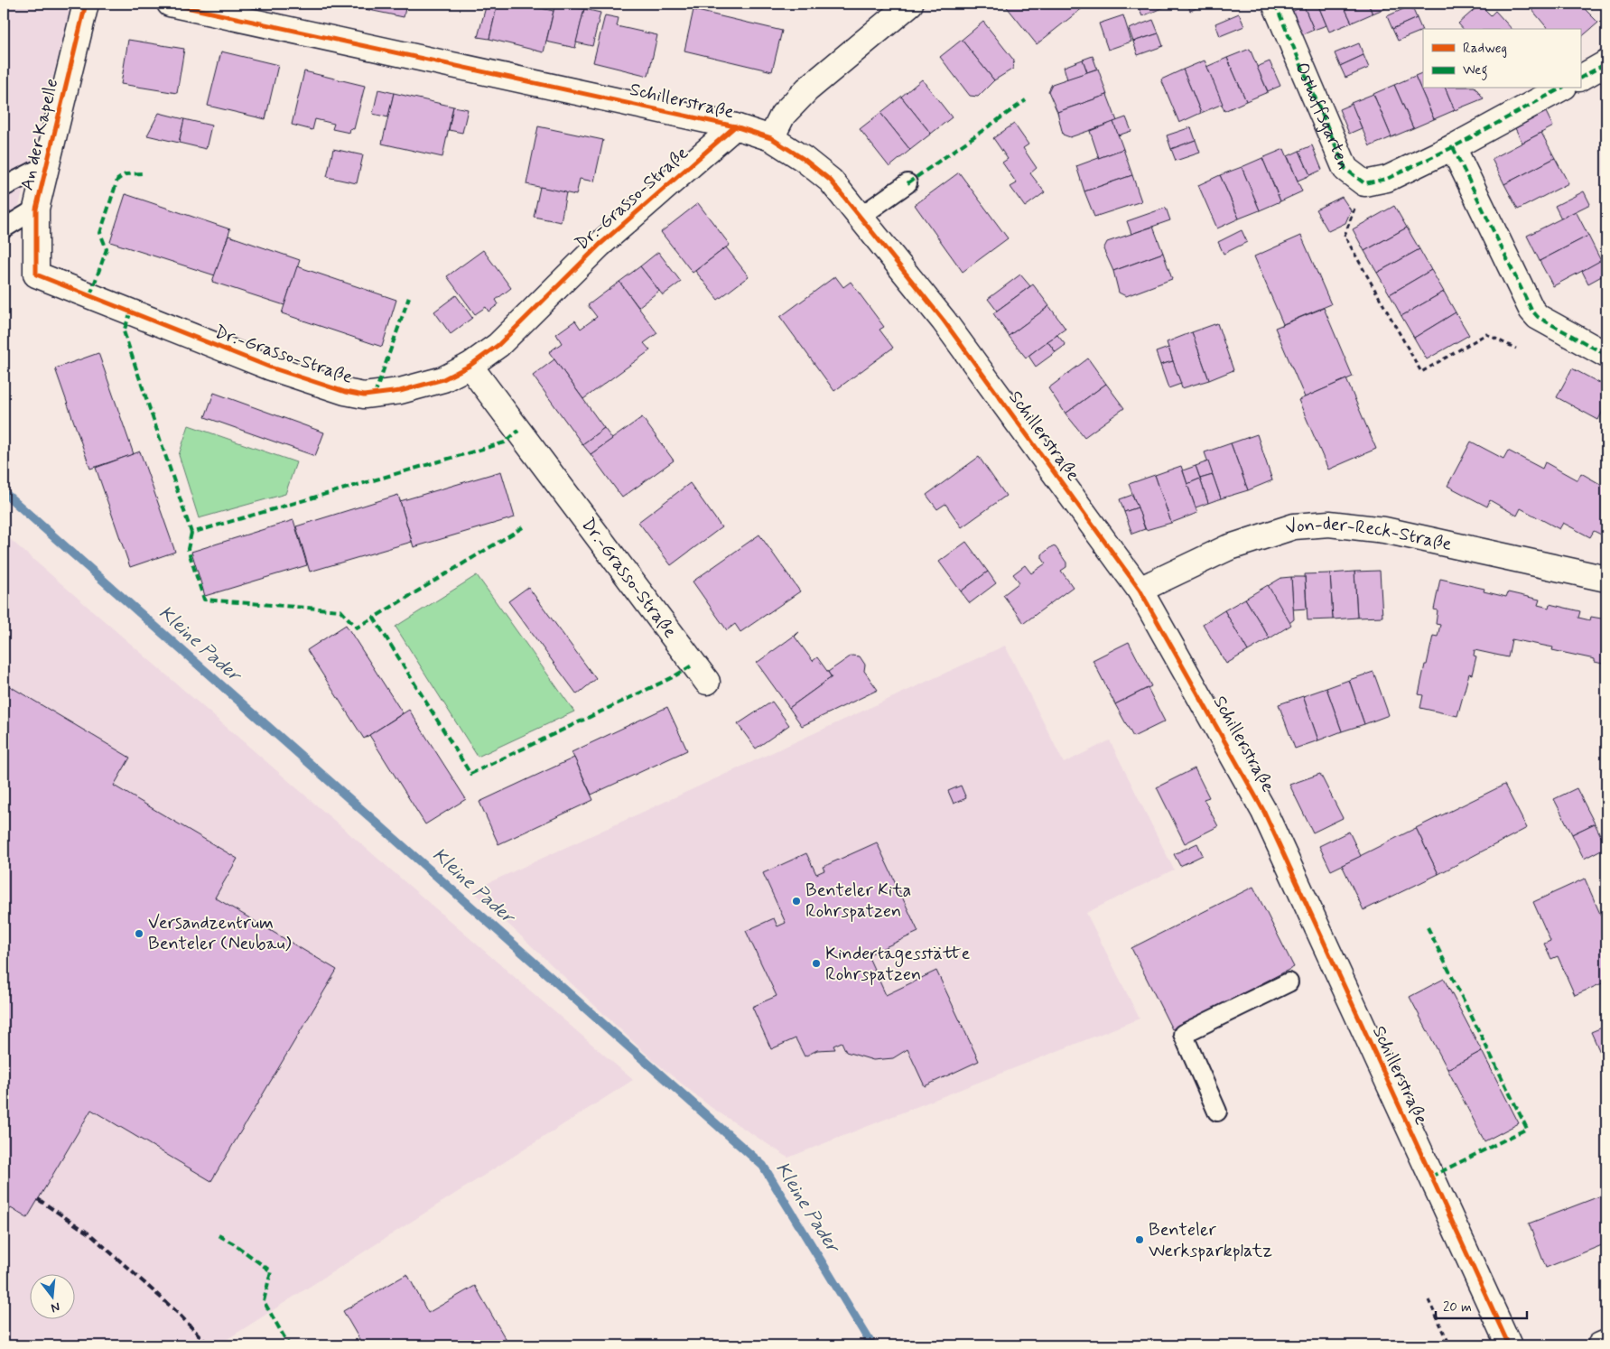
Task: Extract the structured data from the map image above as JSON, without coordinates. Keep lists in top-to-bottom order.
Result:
{
  "streets": {
    "street": [
      "Schillerstraße",
      "Osthoffsgarten",
      "An der Kapelle",
      "Dr.-Grasso-Straße",
      "Von-der-Reck-Straße"
    ]
  },
  "crossings": [
    ["Schillerstraße", "Dr.-Grasso-Straße"],
    ["Schillerstraße", "Von-der-Reck-Straße"],
    ["An der Kapelle", "Dr.-Grasso-Straße"]
  ],
  "water": ["Kleine Pader"],
  "places": [
    "Benteler Kita Rohrspatzen",
    "Versandzentrum Benteler (Neubau)",
    "Kindertagesstätte Rohrspatzen",
    "Benteler Werksparkplatz"
  ],
  "legend": ["Radweg", "Weg"],
  "scale_bar": "20 m",
  "north": "bottom"
}
